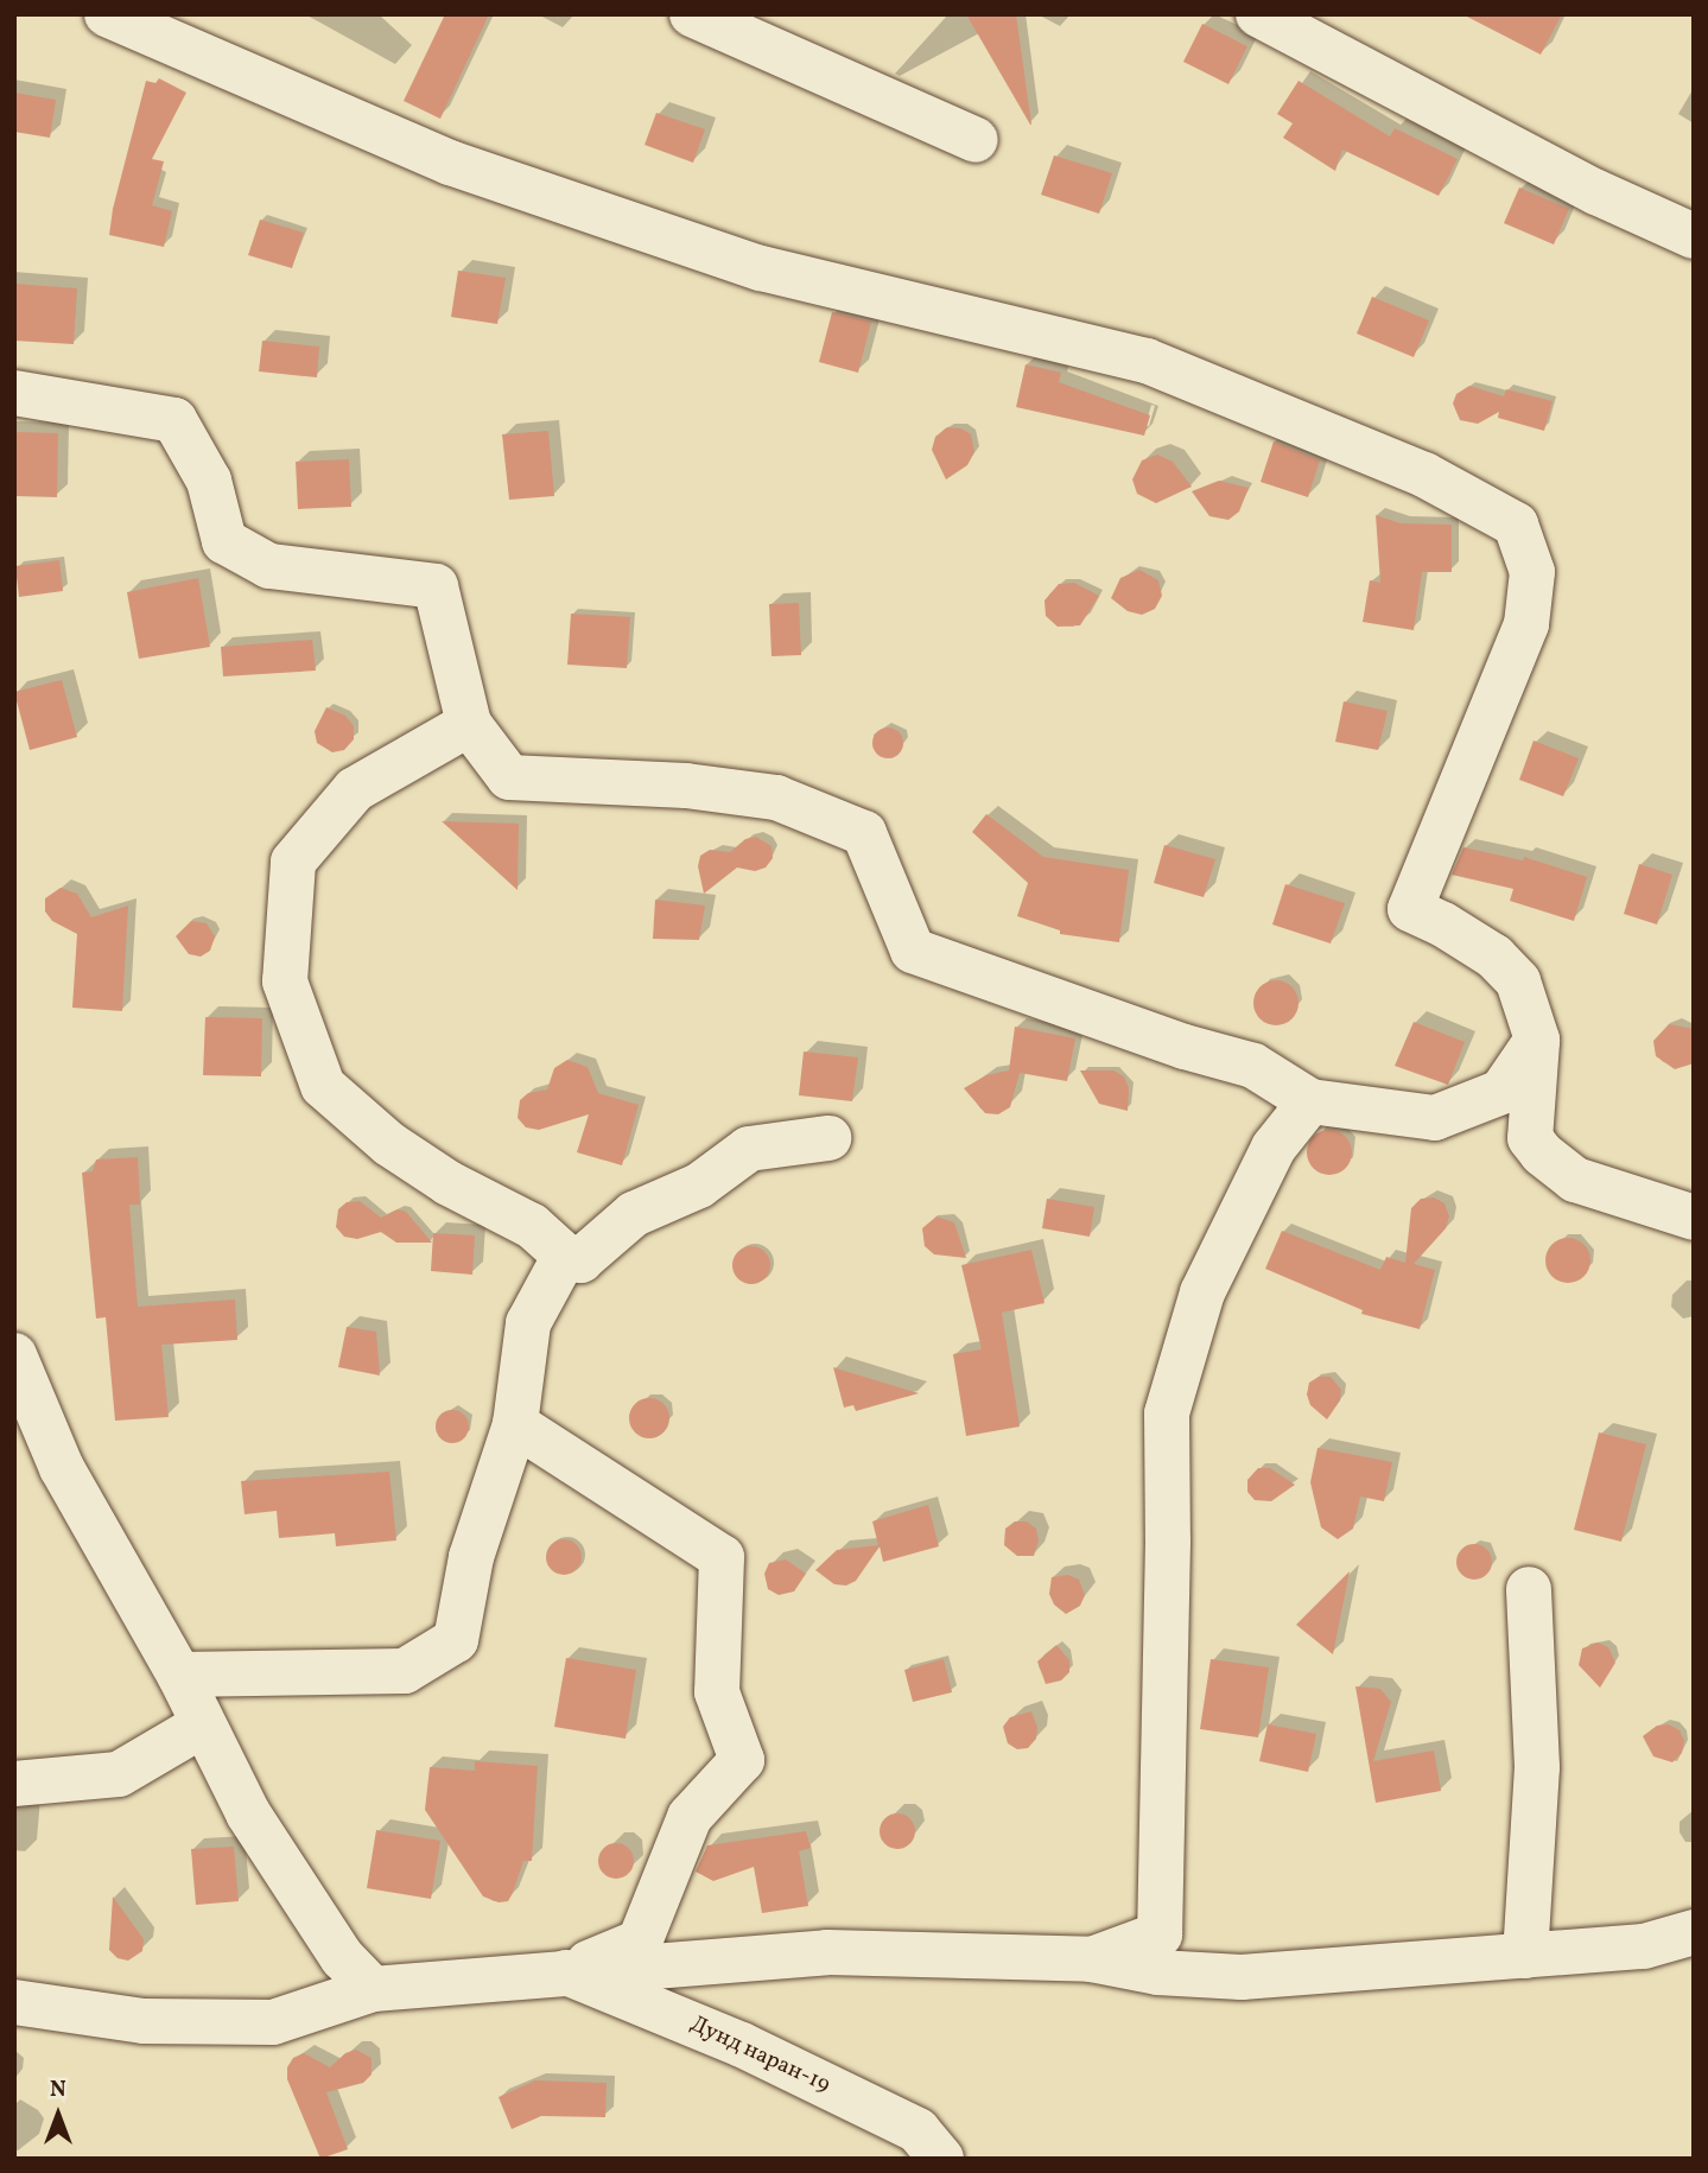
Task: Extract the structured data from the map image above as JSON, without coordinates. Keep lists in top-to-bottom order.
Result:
{
  "streets": {
    "street": ["Дунд наран-19"]
  },
  "north": "top"
}
